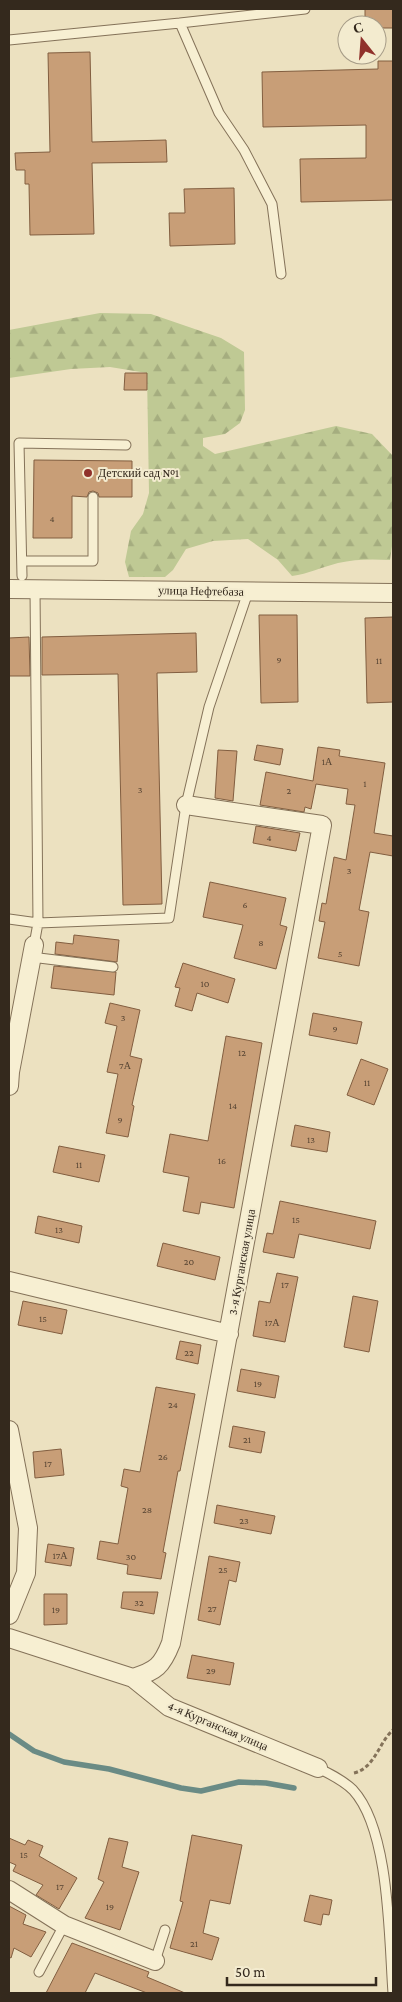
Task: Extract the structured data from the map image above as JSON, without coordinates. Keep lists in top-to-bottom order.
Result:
{
  "streets": {
    "street": ["улица Нефтебаза", "3-я Курганская улица", "4-я Курганская улица"]
  },
  "crossings": [
    ["3-я Курганская улица", "4-я Курганская улица"]
  ],
  "places": ["Детский сад №1"],
  "house_numbers": [
    "4",
    "9",
    "11",
    "1А",
    "1",
    "3",
    "2",
    "4",
    "3",
    "6",
    "8",
    "5",
    "10",
    "3",
    "9",
    "12",
    "7А",
    "11",
    "14",
    "9",
    "13",
    "16",
    "11",
    "15",
    "13",
    "20",
    "17",
    "15",
    "17А",
    "22",
    "19",
    "24",
    "21",
    "26",
    "17",
    "28",
    "23",
    "17А",
    "30",
    "25",
    "32",
    "27",
    "19",
    "29",
    "15",
    "17",
    "19",
    "21"
  ],
  "scale_bar": "50 m",
  "north": "top"
}
